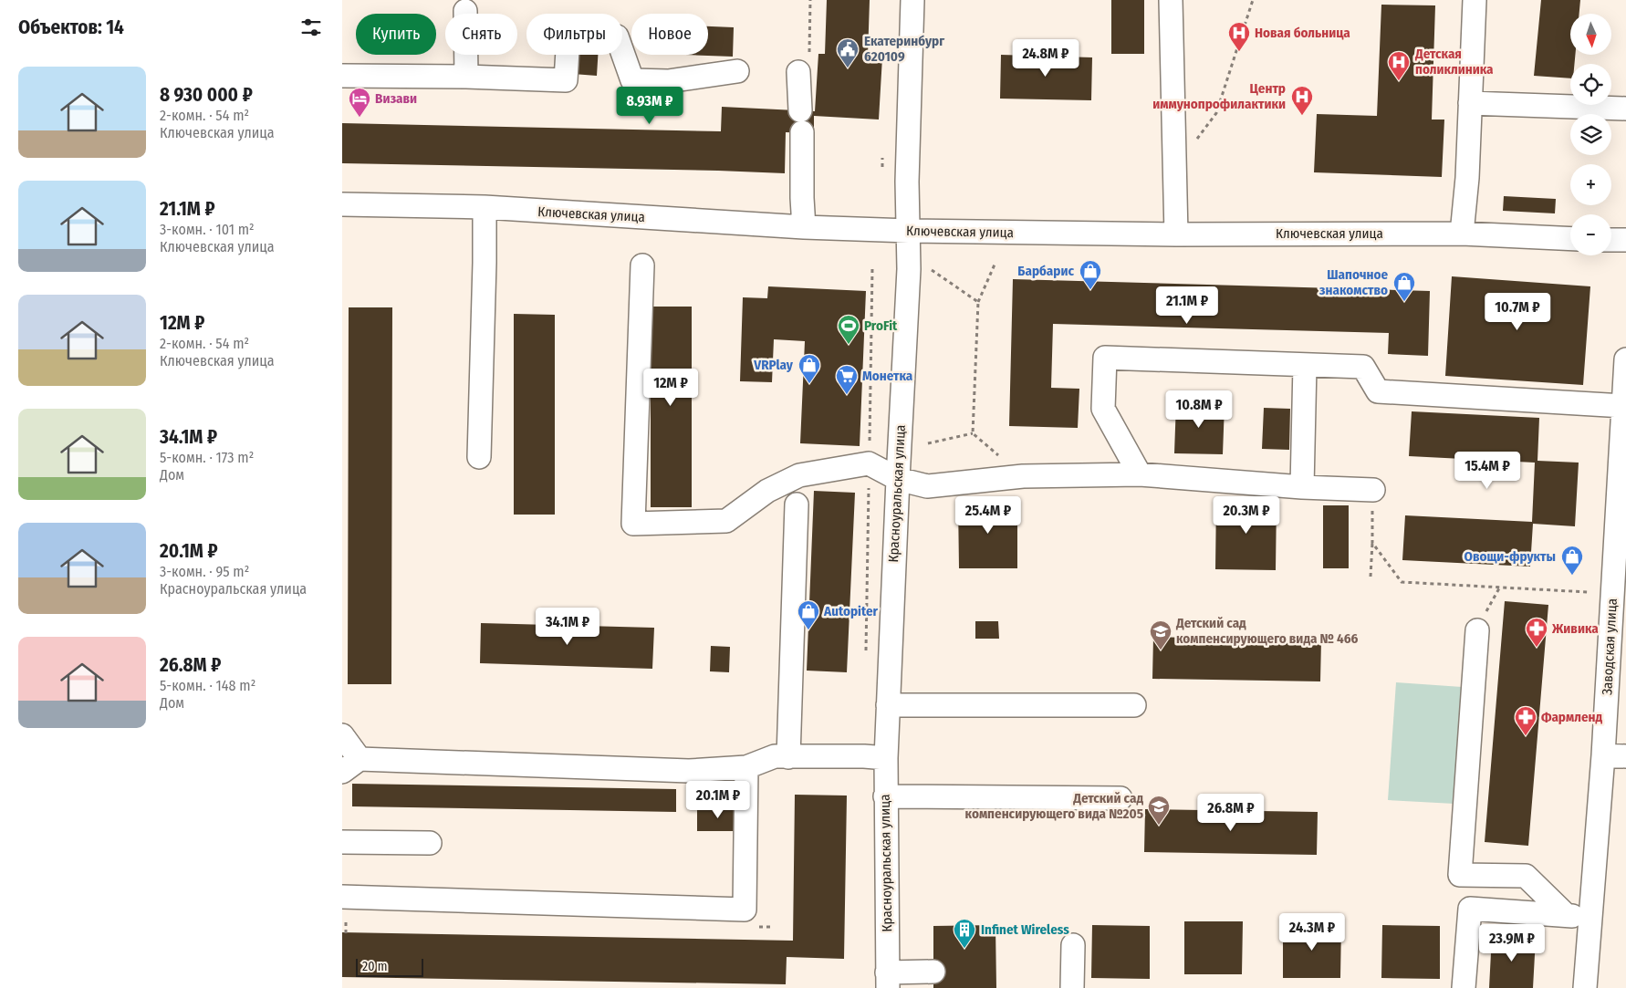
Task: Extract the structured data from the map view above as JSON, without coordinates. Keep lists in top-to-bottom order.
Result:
{
  "streets": {
    "street": ["Ключевская улица", "Красноуральская улица", "Заводская улица"]
  },
  "crossings": [
    ["Ключевская улица", "Красноуральская улица"]
  ],
  "places": {
    "hospital": ["Новая больница", "Детская поликлиника", "Центр иммунопрофилактики"],
    "public building": ["Екатеринбург 620109"],
    "hotel": ["Визави"],
    "shop": [
      "Барбарис",
      "Шапочное знакомство",
      "VRPlay",
      "Овощи-фрукты",
      "Autopiter"
    ],
    "sports": ["ProFit"],
    "supermarket": ["Монетка"],
    "pharmacy": ["Живика", "Фармленд"],
    "school or university": ["Детский сад компенсирующего вида № 466", "Детский сад компенсирующего вида №205"],
    "building": ["Infinet Wireless"]
  },
  "scale_bar": "20 m",
  "north": "bottom",
  "page": {
    "heading": "Объектов: 14",
    "map_buttons": ["+", "−"],
    "chip": [
      "Купить",
      "Снять",
      "Фильтры",
      "Новое"
    ],
    "price": [
      "24.8M ₽",
      "8.93M ₽",
      "21.1M ₽",
      "10.7M ₽",
      "12M ₽",
      "10.8M ₽",
      "15.4M ₽",
      "25.4M ₽",
      "20.3M ₽",
      "34.1M ₽",
      "20.1M ₽",
      "26.8M ₽",
      "24.3M ₽",
      "23.9M ₽"
    ],
    "list": [
      {
        "name": "8 930 000 ₽",
        "note": "2-комн. · 54 m² · Ключевская улица"
      },
      {
        "name": "21.1M ₽",
        "note": "3-комн. · 101 m² · Ключевская улица"
      },
      {
        "name": "12M ₽",
        "note": "2-комн. · 54 m² · Ключевская улица"
      },
      {
        "name": "34.1M ₽",
        "note": "5-комн. · 173 m² · Дом"
      },
      {
        "name": "20.1M ₽",
        "note": "3-комн. · 95 m² · Красноуральская улица"
      },
      {
        "name": "26.8M ₽",
        "note": "5-комн. · 148 m² · Дом"
      }
    ],
    "scale": "20 m"
  }
}
